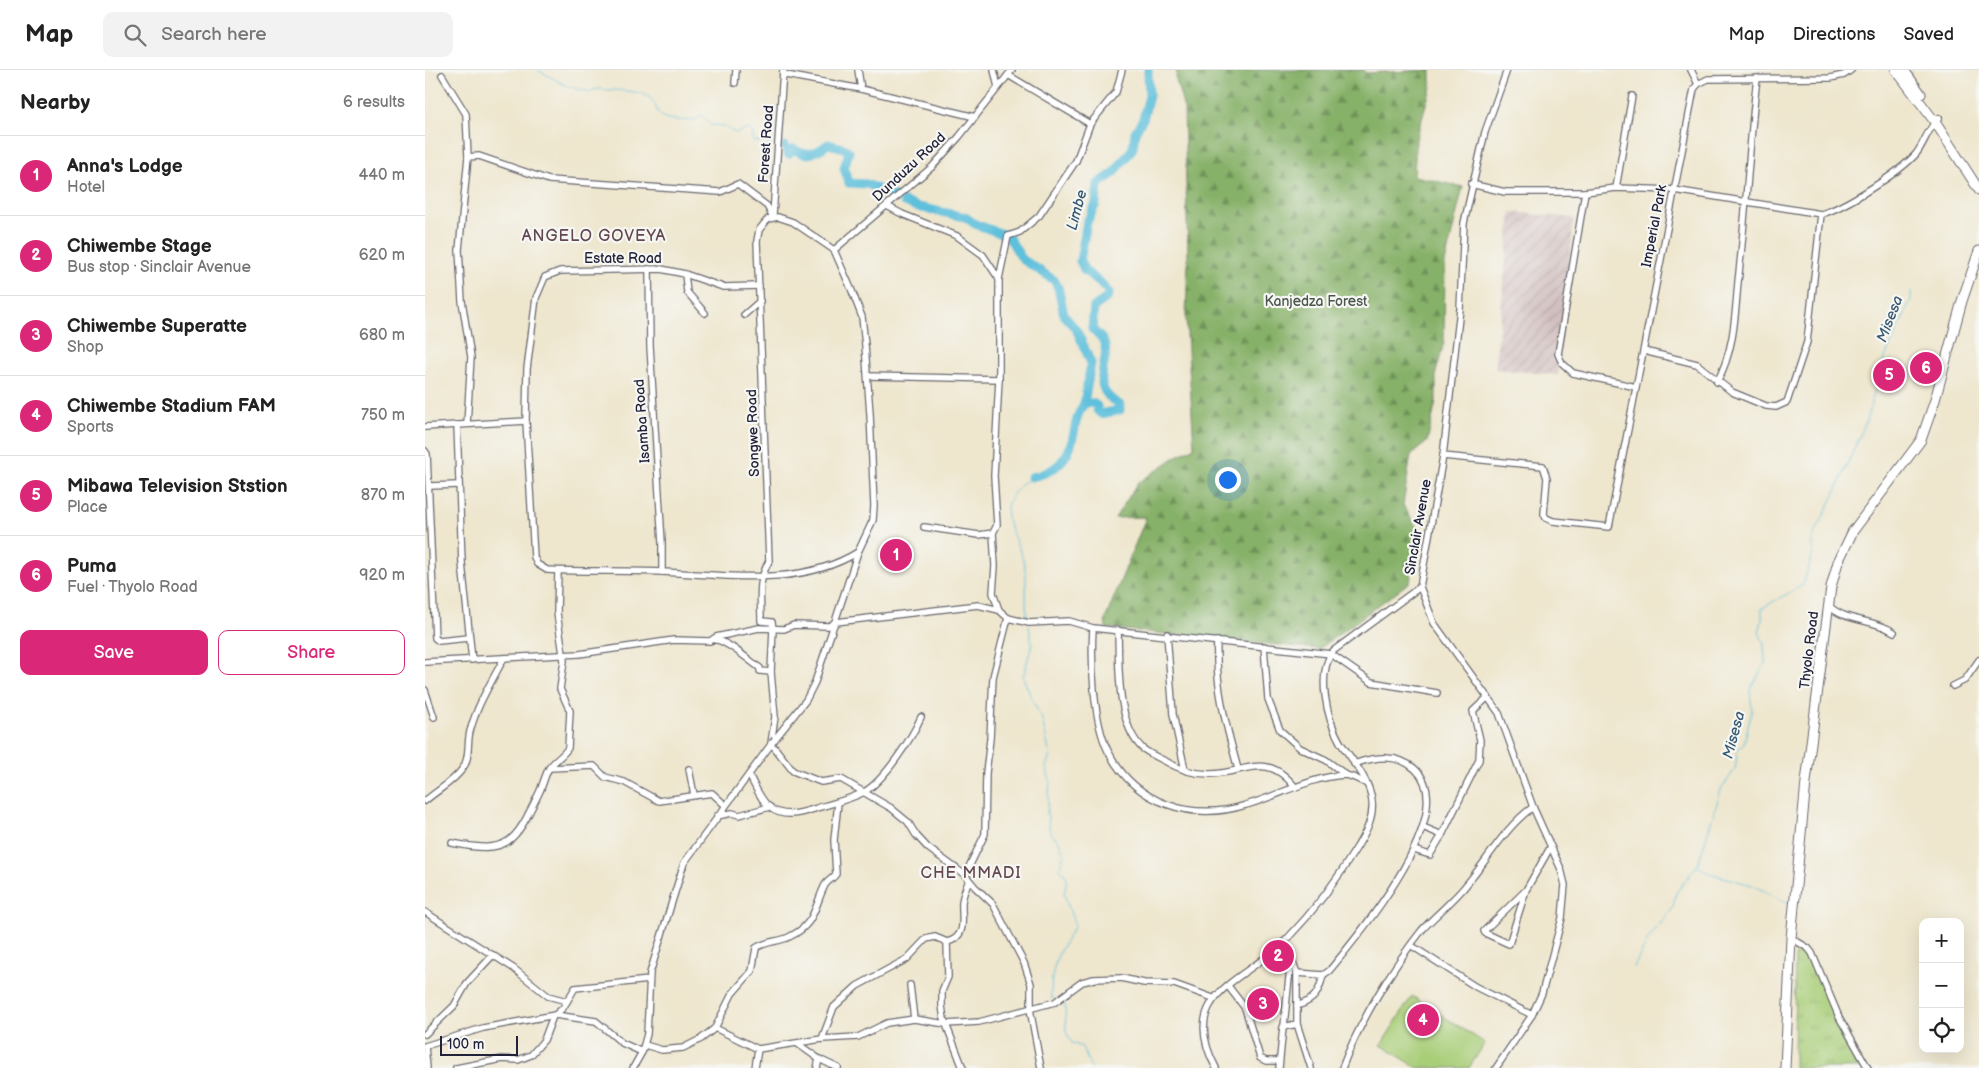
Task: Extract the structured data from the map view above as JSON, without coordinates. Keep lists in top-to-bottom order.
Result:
{
  "streets": {
    "highway": ["Thyolo Road"],
    "street": [
      "Forest Road",
      "Dunduzu Road",
      "Imperial Park",
      "Estate Road",
      "Isamba Road",
      "Songwe Road",
      "Sinclair Avenue"
    ]
  },
  "crossings": [
    ["Forest Road", "Songwe Road"],
    ["Imperial Park", "Sinclair Avenue"],
    ["Estate Road", "Isamba Road"],
    ["Estate Road", "Songwe Road"]
  ],
  "districts": ["ANGELO GOVEYA", "CHE MMADI"],
  "water": ["Limbe", "Misesa"],
  "parks": ["Kanjedza Forest"],
  "scale_bar": "100 m",
  "page": {
    "header": "Map",
    "search": "Search here",
    "nav": ["Map", "Directions", "Saved"],
    "heading": ["Nearby", "6 results"],
    "list": [
      {
        "mark": "1",
        "name": "Anna's Lodge",
        "note": "Hotel",
        "value": "440 m"
      },
      {
        "mark": "2",
        "name": "Chiwembe Stage",
        "note": "Bus stop · Sinclair Avenue",
        "value": "620 m"
      },
      {
        "mark": "3",
        "name": "Chiwembe Superatte",
        "note": "Shop",
        "value": "680 m"
      },
      {
        "mark": "4",
        "name": "Chiwembe Stadium FAM",
        "note": "Sports",
        "value": "750 m"
      },
      {
        "mark": "5",
        "name": "Mibawa Television Ststion",
        "note": "Place",
        "value": "870 m"
      },
      {
        "mark": "6",
        "name": "Puma",
        "note": "Fuel · Thyolo Road",
        "value": "920 m"
      }
    ],
    "pins": [
      "6",
      "5",
      "1",
      "2",
      "3",
      "4"
    ],
    "buttons": ["Save", "Share"],
    "map_buttons": ["+", "−"],
    "scale": "100 m"
  }
}
